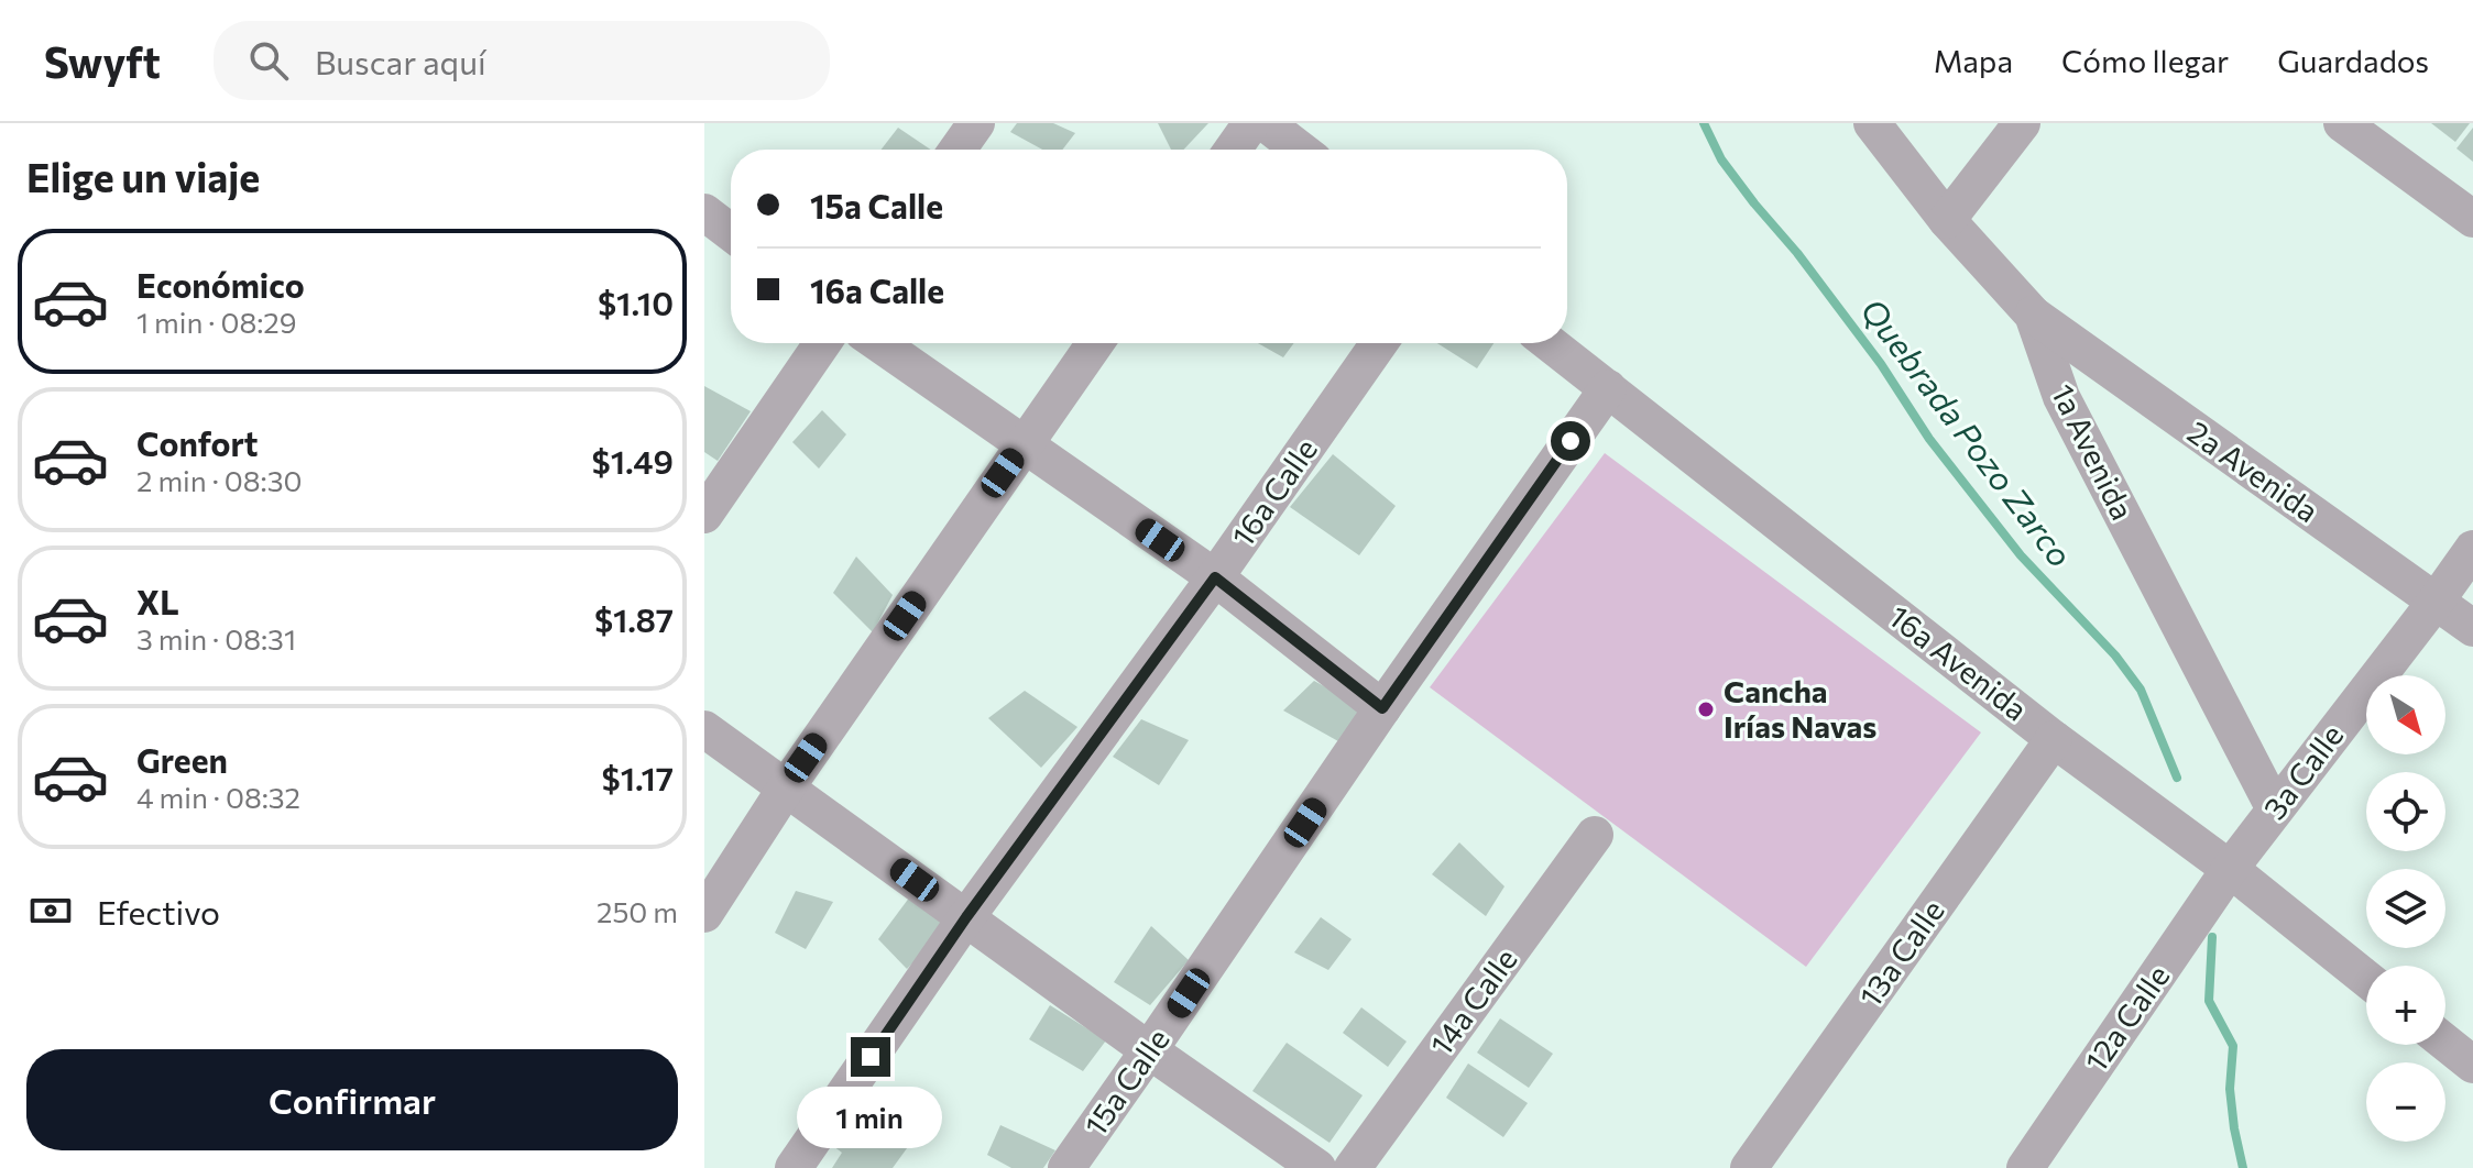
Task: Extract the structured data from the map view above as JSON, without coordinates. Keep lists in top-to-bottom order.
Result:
{
  "streets": {
    "street": [
      "1a Avenida",
      "2a Avenida",
      "16a Calle",
      "16a Avenida",
      "3a Calle",
      "13a Calle",
      "14a Calle",
      "12a Calle",
      "15a Calle"
    ]
  },
  "crossings": [
    ["1a Avenida", "2a Avenida"],
    ["1a Avenida", "3a Calle"],
    ["2a Avenida", "3a Calle"],
    ["16a Avenida", "3a Calle"],
    ["16a Avenida", "13a Calle"],
    ["16a Avenida", "12a Calle"],
    ["16a Avenida", "15a Calle"],
    ["3a Calle", "12a Calle"]
  ],
  "water": ["Quebrada Pozo Zarco"],
  "places": ["Cancha Irías Navas"],
  "north": "bottom right",
  "page": {
    "header": "Swyft",
    "search": "Buscar aquí",
    "nav": ["Mapa", "Cómo llegar", "Guardados"],
    "heading": "Elige un viaje",
    "banner": ["15a Calle", "16a Calle"],
    "list": [
      {
        "name": "Económico",
        "note": "1 min · 08:29",
        "value": "$1.10"
      },
      {
        "name": "Confort",
        "note": "2 min · 08:30",
        "value": "$1.49"
      },
      {
        "name": "XL",
        "note": "3 min · 08:31",
        "value": "$1.87"
      },
      {
        "name": "Green",
        "note": "4 min · 08:32",
        "value": "$1.17"
      }
    ],
    "map_buttons": ["+", "−"],
    "pay": ["Efectivo", "250 m"],
    "buttons": "Confirmar",
    "bubble": "1 min"
  }
}
